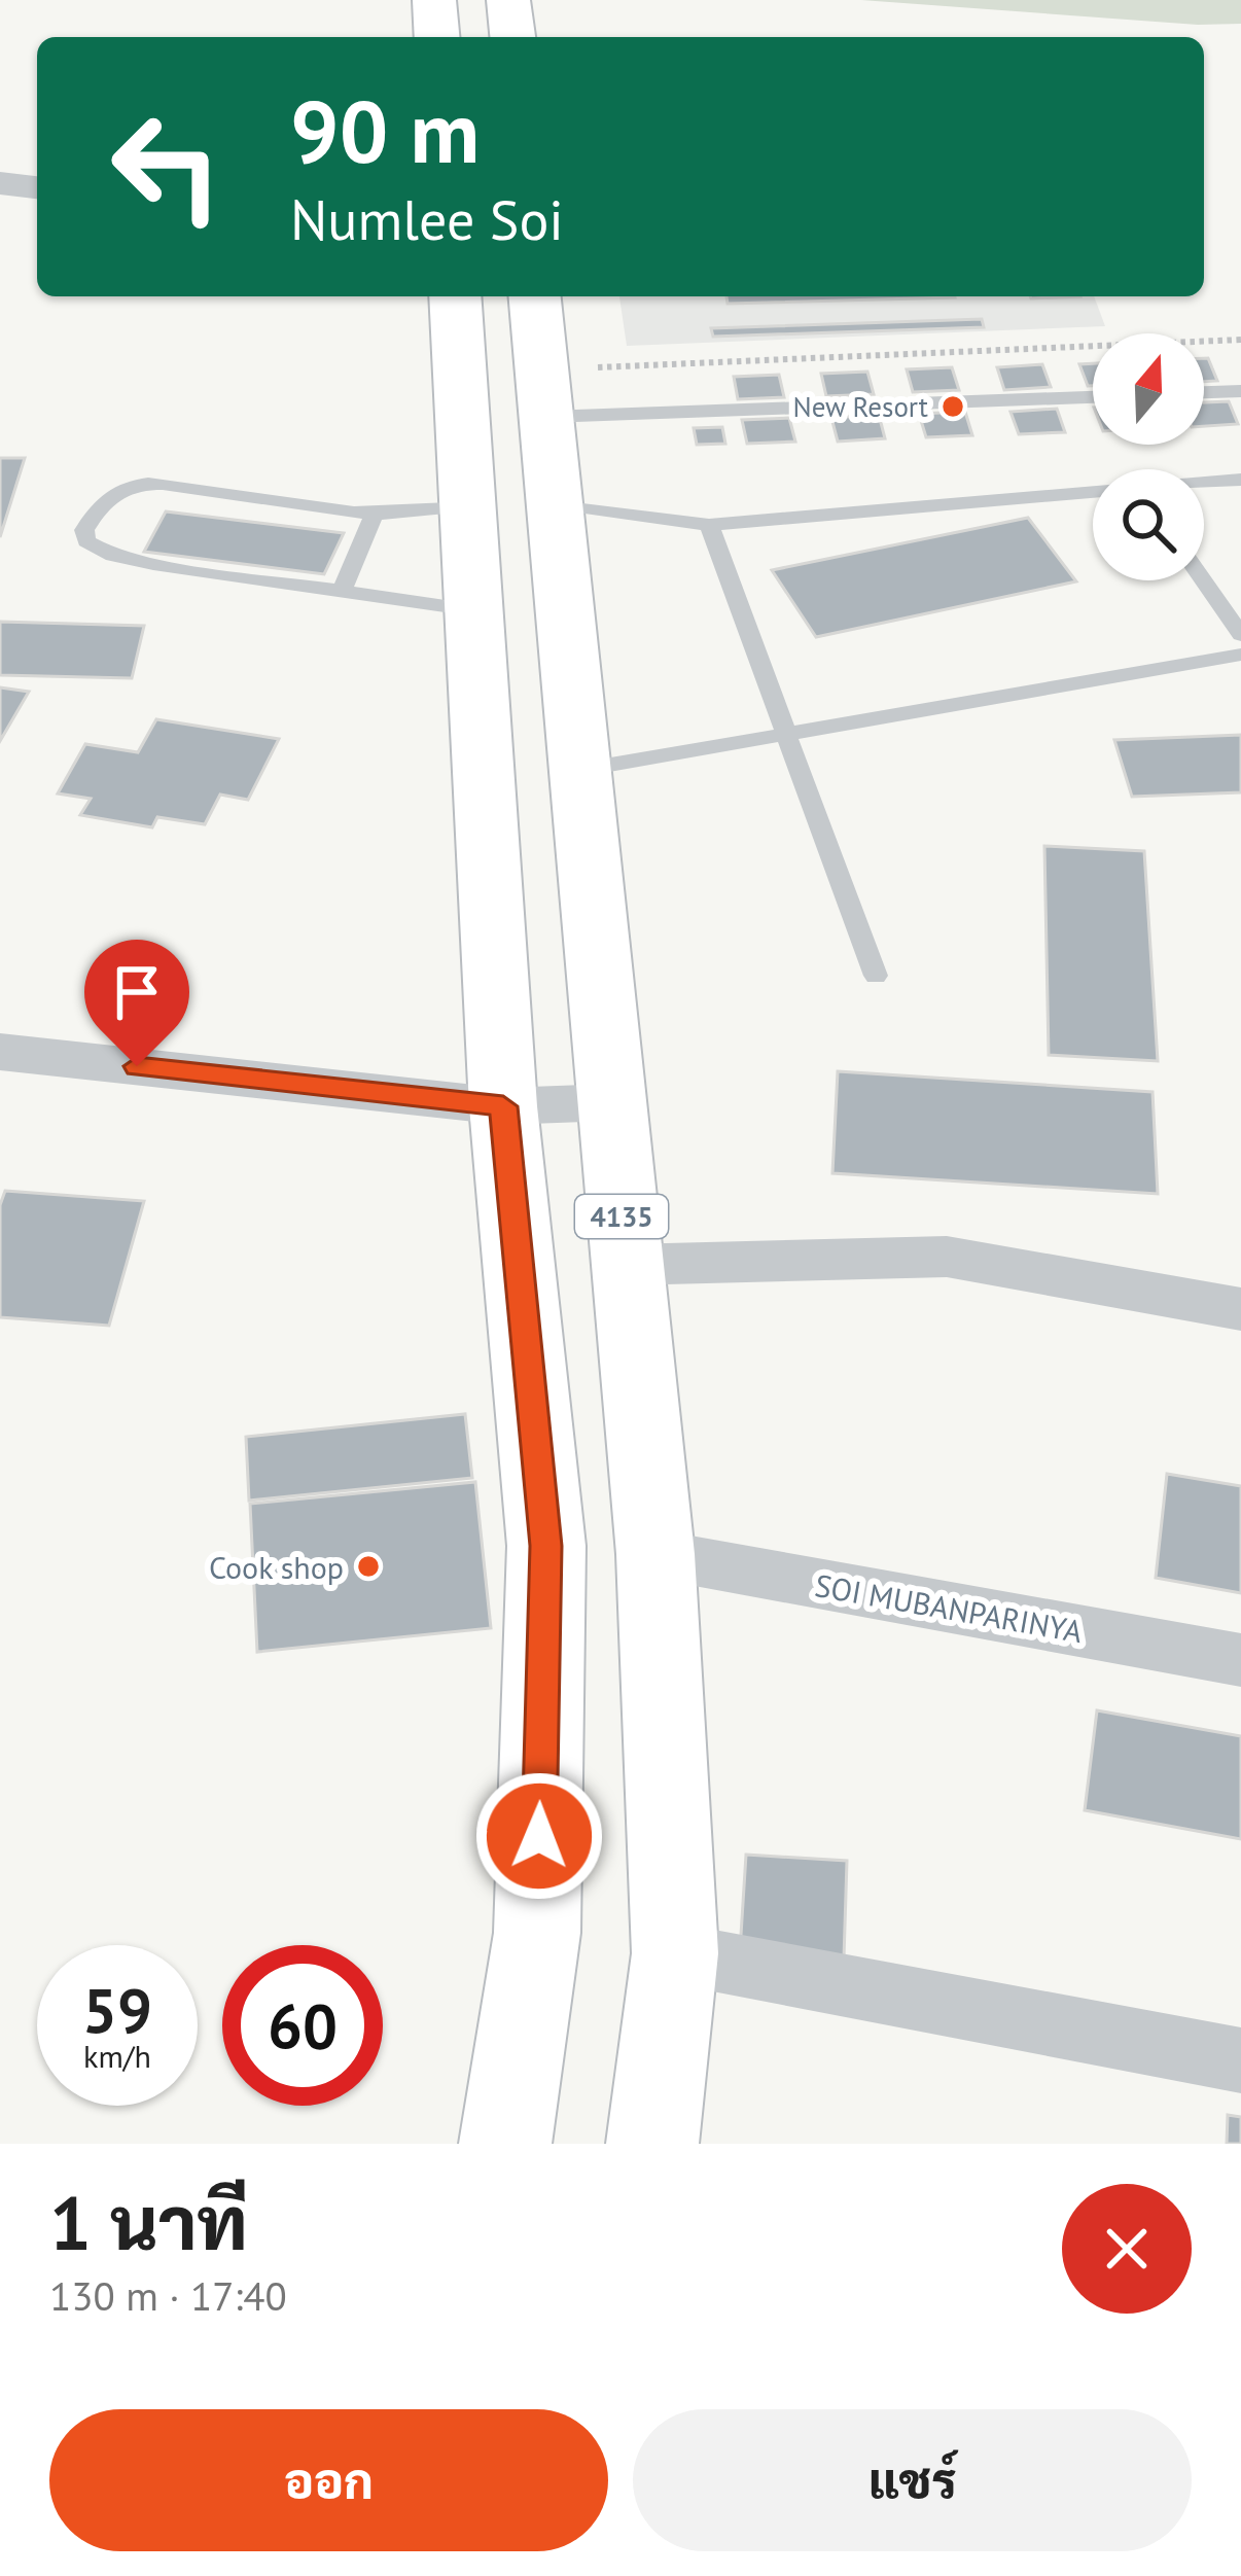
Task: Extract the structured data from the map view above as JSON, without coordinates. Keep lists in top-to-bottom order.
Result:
{
  "streets": {
    "main road": ["4135"],
    "street": ["SOI MUBANPARINYA"]
  },
  "crossings": [
    ["4135", "SOI MUBANPARINYA"]
  ],
  "places": ["New Resort", "Cook shop"],
  "north": "top",
  "page": {
    "turn": ["90 m", "Numlee Soi"],
    "speed": "59 km/h",
    "limit": "60",
    "heading": ["1 นาที", "130 m · 17:40"],
    "buttons": ["ออก", "แชร์"]
  }
}
